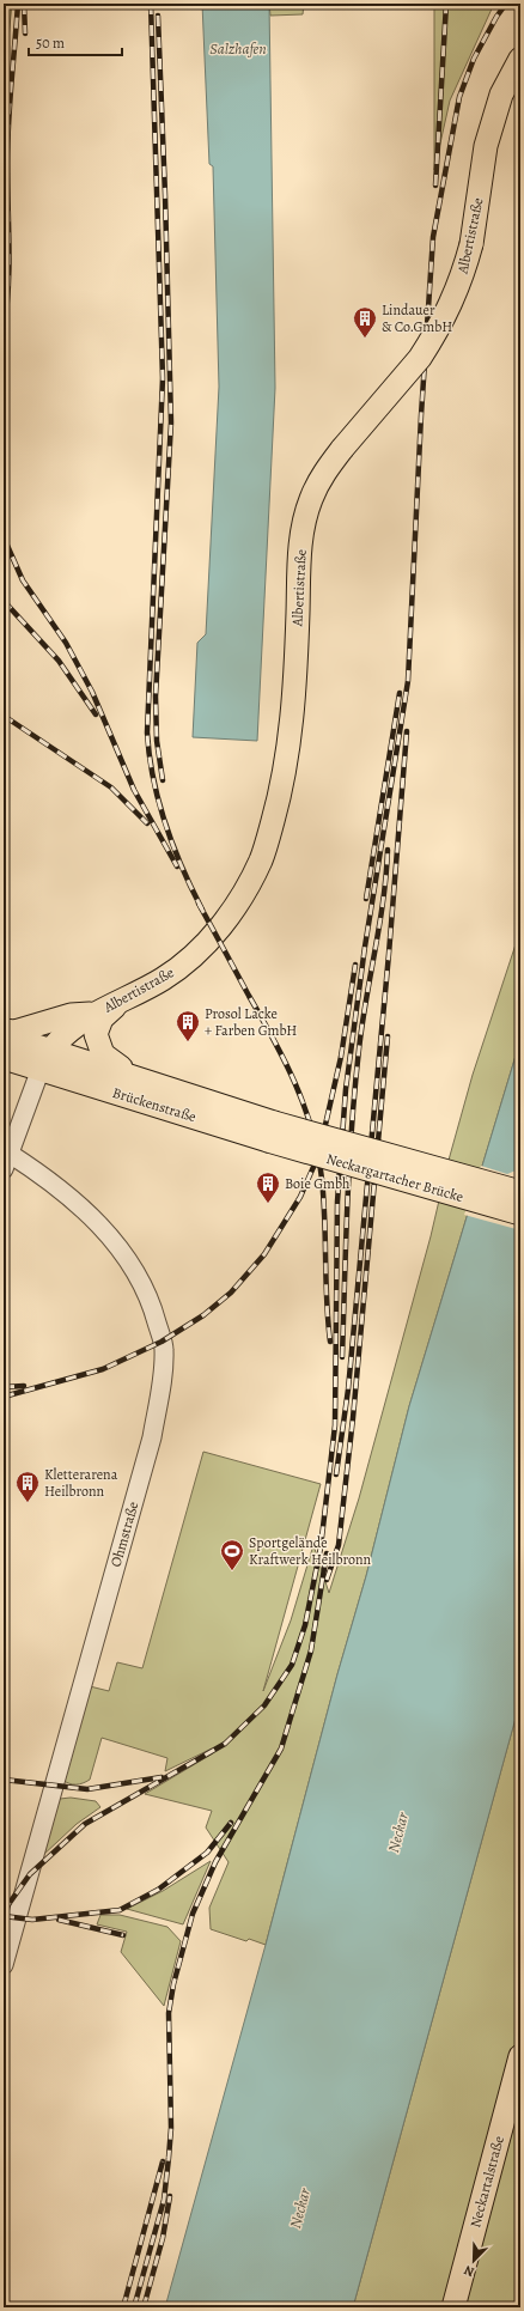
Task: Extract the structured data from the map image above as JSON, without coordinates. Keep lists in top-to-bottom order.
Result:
{
  "streets": {
    "main road": [
      "Albertistraße",
      "Brückenstraße",
      "Neckargartacher Brücke",
      "Neckartalstraße"
    ],
    "street": ["Ohmstraße"]
  },
  "crossings": [
    ["Albertistraße", "Brückenstraße"],
    ["Brückenstraße", "Neckargartacher Brücke"]
  ],
  "water": ["Salzhafen", "Neckar"],
  "places": {
    "building": [
      "Lindauer & Co.GmbH",
      "Prosol Lacke + Farben GmbH",
      "Boie Gmbh",
      "Kletterarena Heilbronn"
    ],
    "sports": ["Sportgelände Kraftwerk Heilbronn"]
  },
  "scale_bar": "50 m",
  "north": "bottom left"
}
